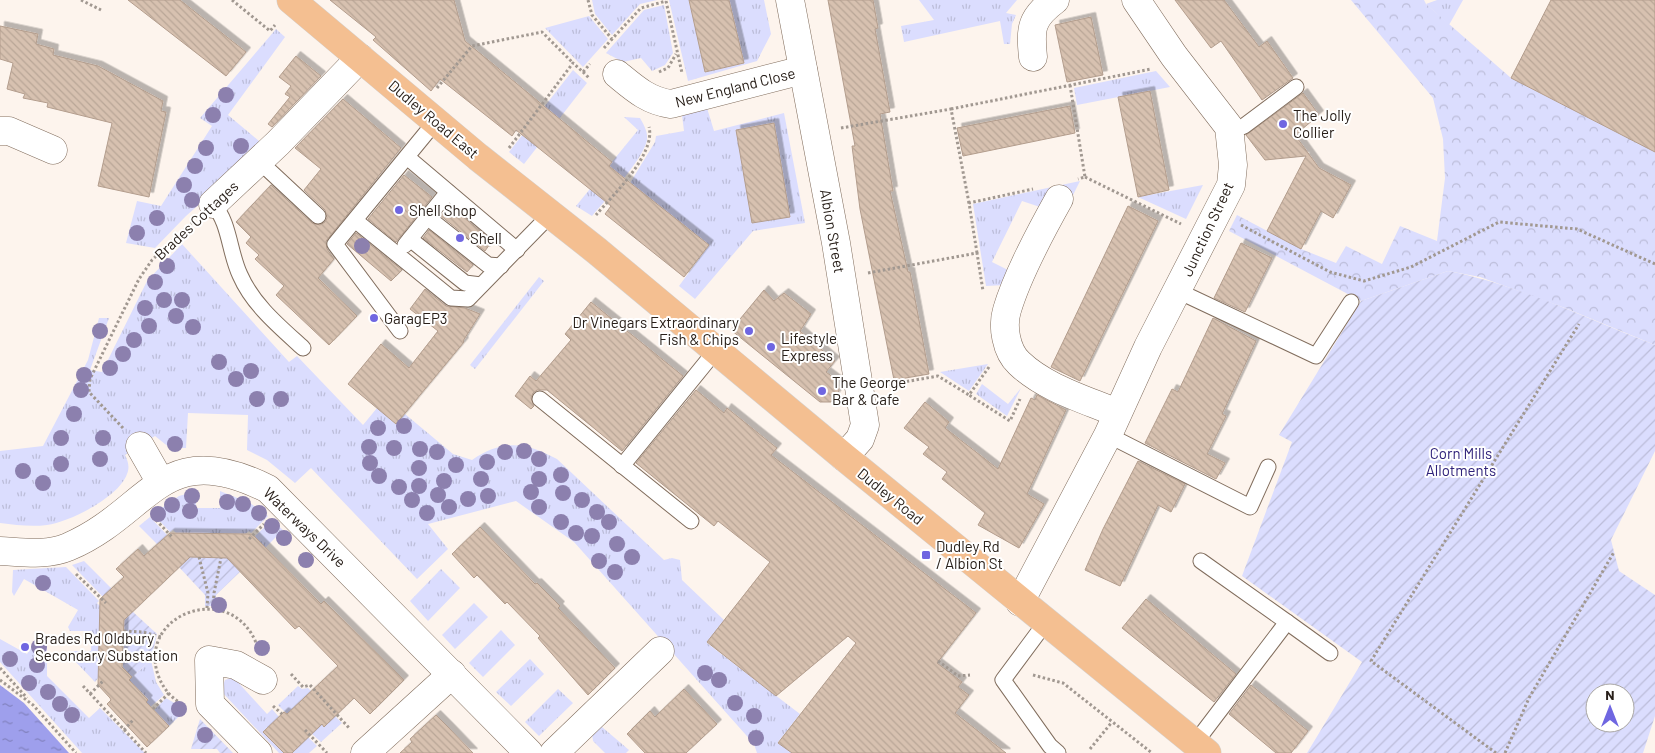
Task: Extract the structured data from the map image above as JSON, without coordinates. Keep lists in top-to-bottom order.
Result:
{
  "streets": {
    "main road": ["Dudley Road East", "Dudley Road"],
    "street": [
      "New England Close",
      "Brades Cottages",
      "Junction Street",
      "Albion Street",
      "Waterways Drive"
    ]
  },
  "crossings": [
    ["New England Close", "Albion Street"],
    ["Dudley Road East", "Brades Cottages"],
    ["Dudley Road East", "Dudley Road"],
    ["Junction Street", "Dudley Road"],
    ["Albion Street", "Dudley Road"]
  ],
  "parks": ["Corn Mills Allotments"],
  "places": {
    "other": [
      "The Jolly Collier",
      "Shell Shop",
      "Shell",
      "GaragEP3",
      "Dr Vinegars Extraordinary Fish & Chips",
      "Lifestyle Express",
      "The George Bar & Cafe",
      "Brades Rd Oldbury Secondary Substation"
    ],
    "transit": ["Dudley Rd / Albion St"]
  },
  "north": "top"
}
